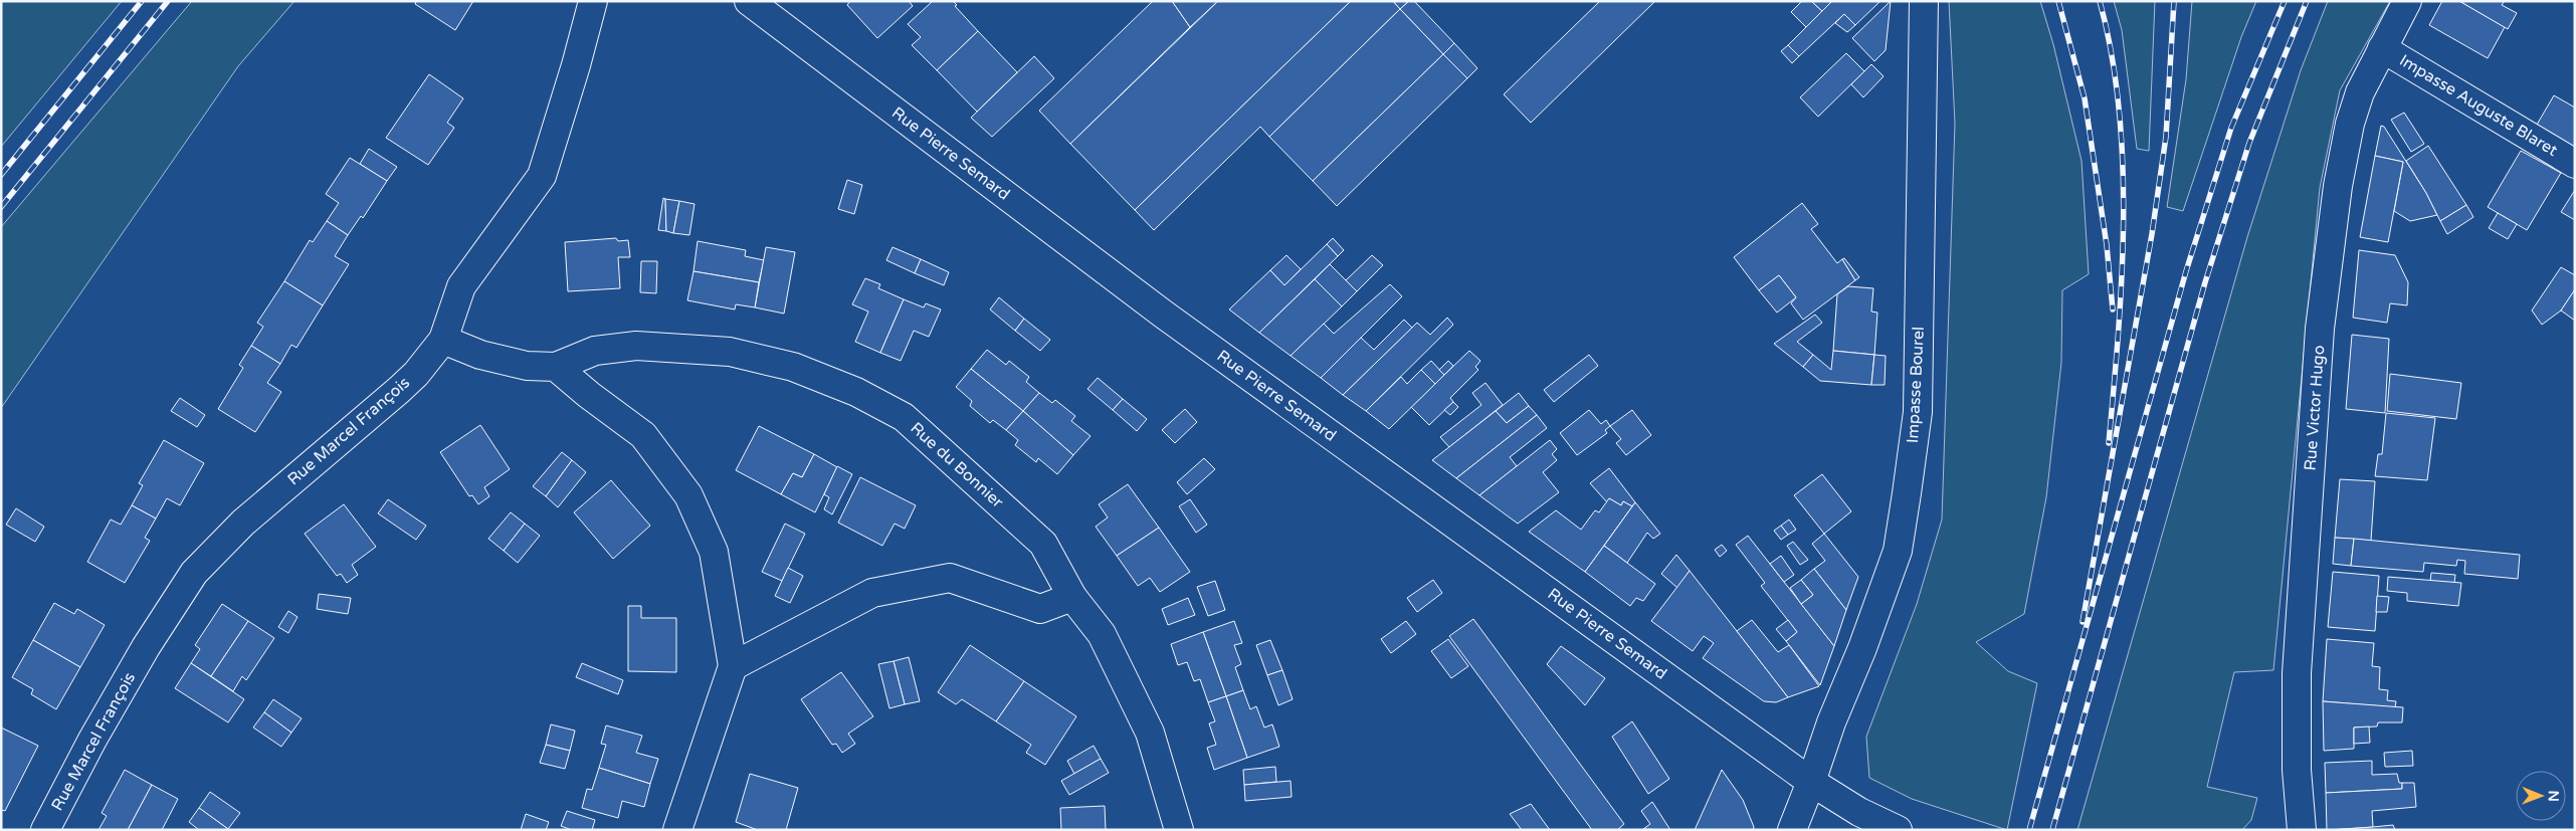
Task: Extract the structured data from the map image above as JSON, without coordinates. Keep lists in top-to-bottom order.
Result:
{
  "streets": {
    "street": [
      "Impasse Auguste Blaret",
      "Rue Pierre Semard",
      "Impasse Bourel",
      "Rue Victor Hugo",
      "Rue Marcel François",
      "Rue du Bonnier"
    ]
  },
  "crossings": [
    ["Impasse Auguste Blaret", "Rue Victor Hugo"],
    ["Rue Pierre Semard", "Impasse Bourel"]
  ],
  "north": "right"
}
